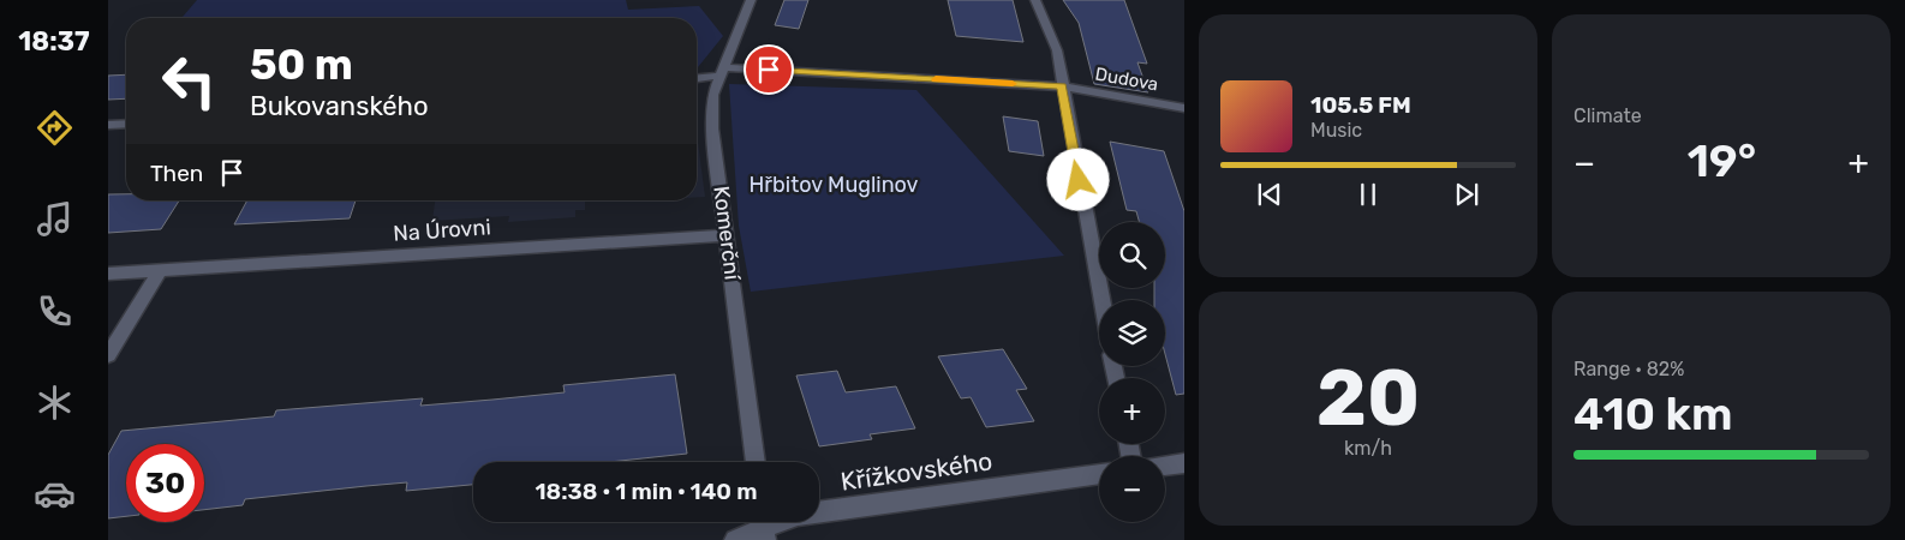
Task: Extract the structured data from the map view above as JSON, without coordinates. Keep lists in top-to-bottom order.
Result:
{
  "streets": {
    "street": [
      "Dudova",
      "Na Úrovni",
      "Komerční",
      "Křížkovského"
    ]
  },
  "crossings": [
    ["Dudova", "Komerční"],
    ["Na Úrovni", "Komerční"]
  ],
  "parks": ["Hřbitov Muglinov"],
  "page": {
    "tabs": "18:37",
    "tile": [
      "Climate",
      ["20", "km/h"],
      ["Range · 82%", "410 km"]
    ],
    "turn": ["50 m", "Bukovanského"],
    "song": ["105.5 FM", "Music"],
    "heat": ["−", "19°", "+"],
    "then": "Then",
    "map_buttons": ["+", "−"],
    "limit": "30",
    "trip": "18:38 · 1 min · 140 m"
  }
}
